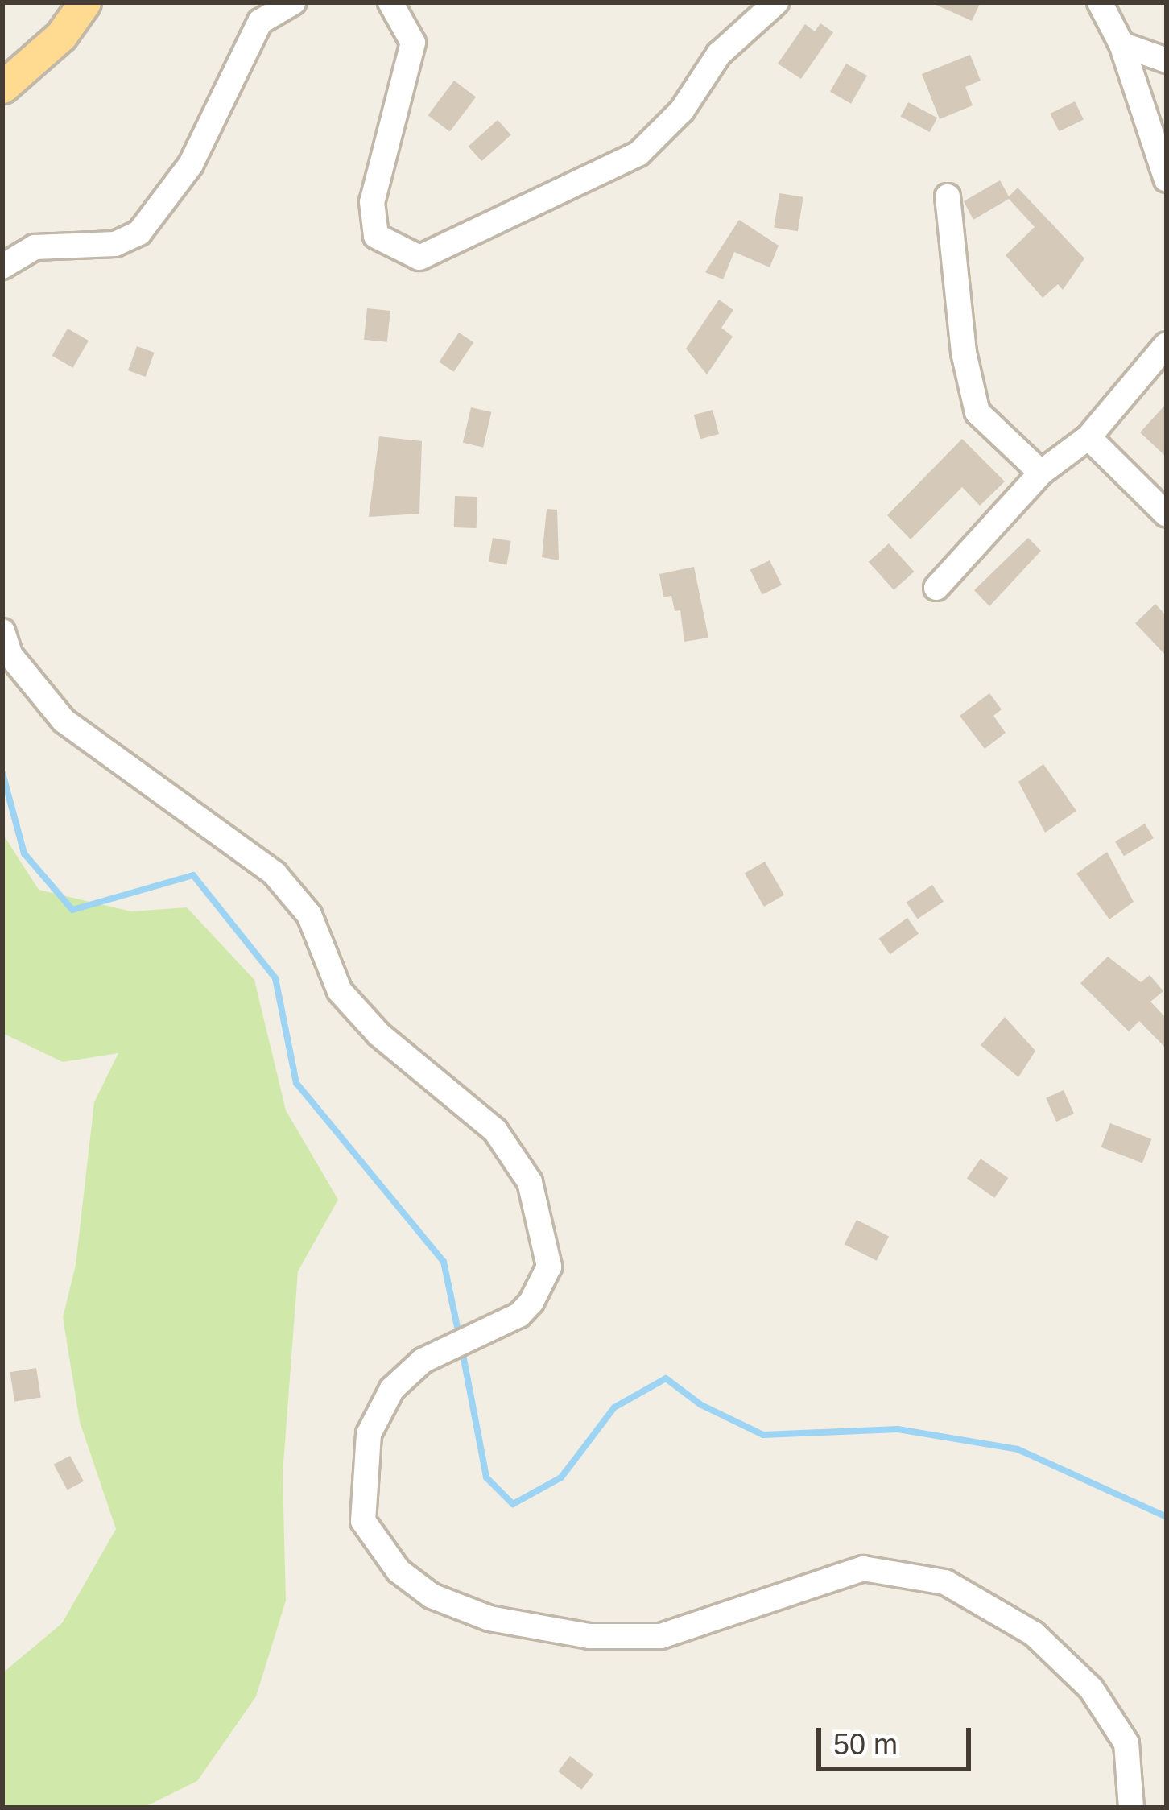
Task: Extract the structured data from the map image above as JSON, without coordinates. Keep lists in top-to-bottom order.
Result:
{
  "scale_bar": "50 m"
}
